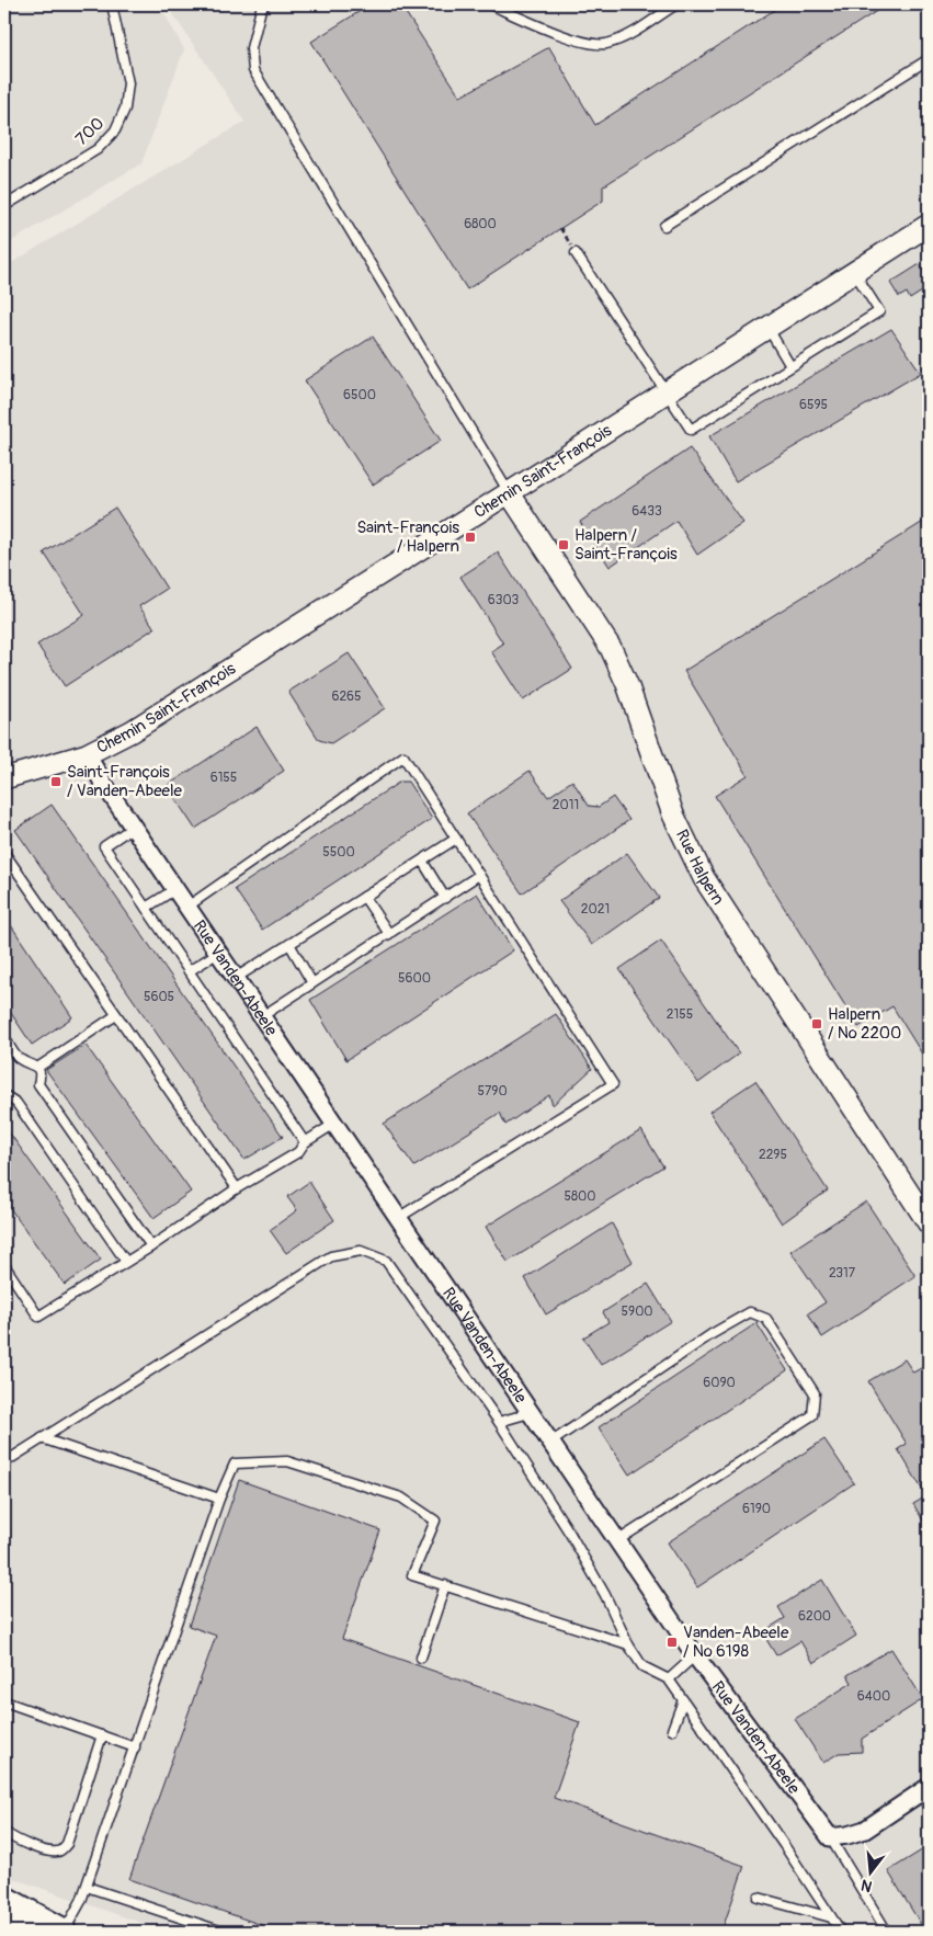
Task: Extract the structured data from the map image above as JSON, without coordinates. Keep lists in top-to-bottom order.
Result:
{
  "streets": {
    "street": ["Chemin Saint-François", "Rue Halpern", "Rue Vanden-Abeele"],
    "lane": ["700"]
  },
  "crossings": [
    ["Chemin Saint-François", "Rue Halpern"],
    ["Chemin Saint-François", "Rue Vanden-Abeele"]
  ],
  "places": {
    "transit": [
      "Saint-François / Halpern",
      "Halpern / Saint-François",
      "Saint-François / Vanden-Abeele",
      "Halpern / No 2200",
      "Vanden-Abeele / No 6198"
    ]
  },
  "house_numbers": [
    "6800",
    "6500",
    "6595",
    "6433",
    "6303",
    "6265",
    "6155",
    "2011",
    "5500",
    "2021",
    "5600",
    "5605",
    "2155",
    "5790",
    "2295",
    "5800",
    "2317",
    "5900",
    "6090",
    "6190",
    "6200",
    "6400"
  ],
  "north": "bottom"
}
